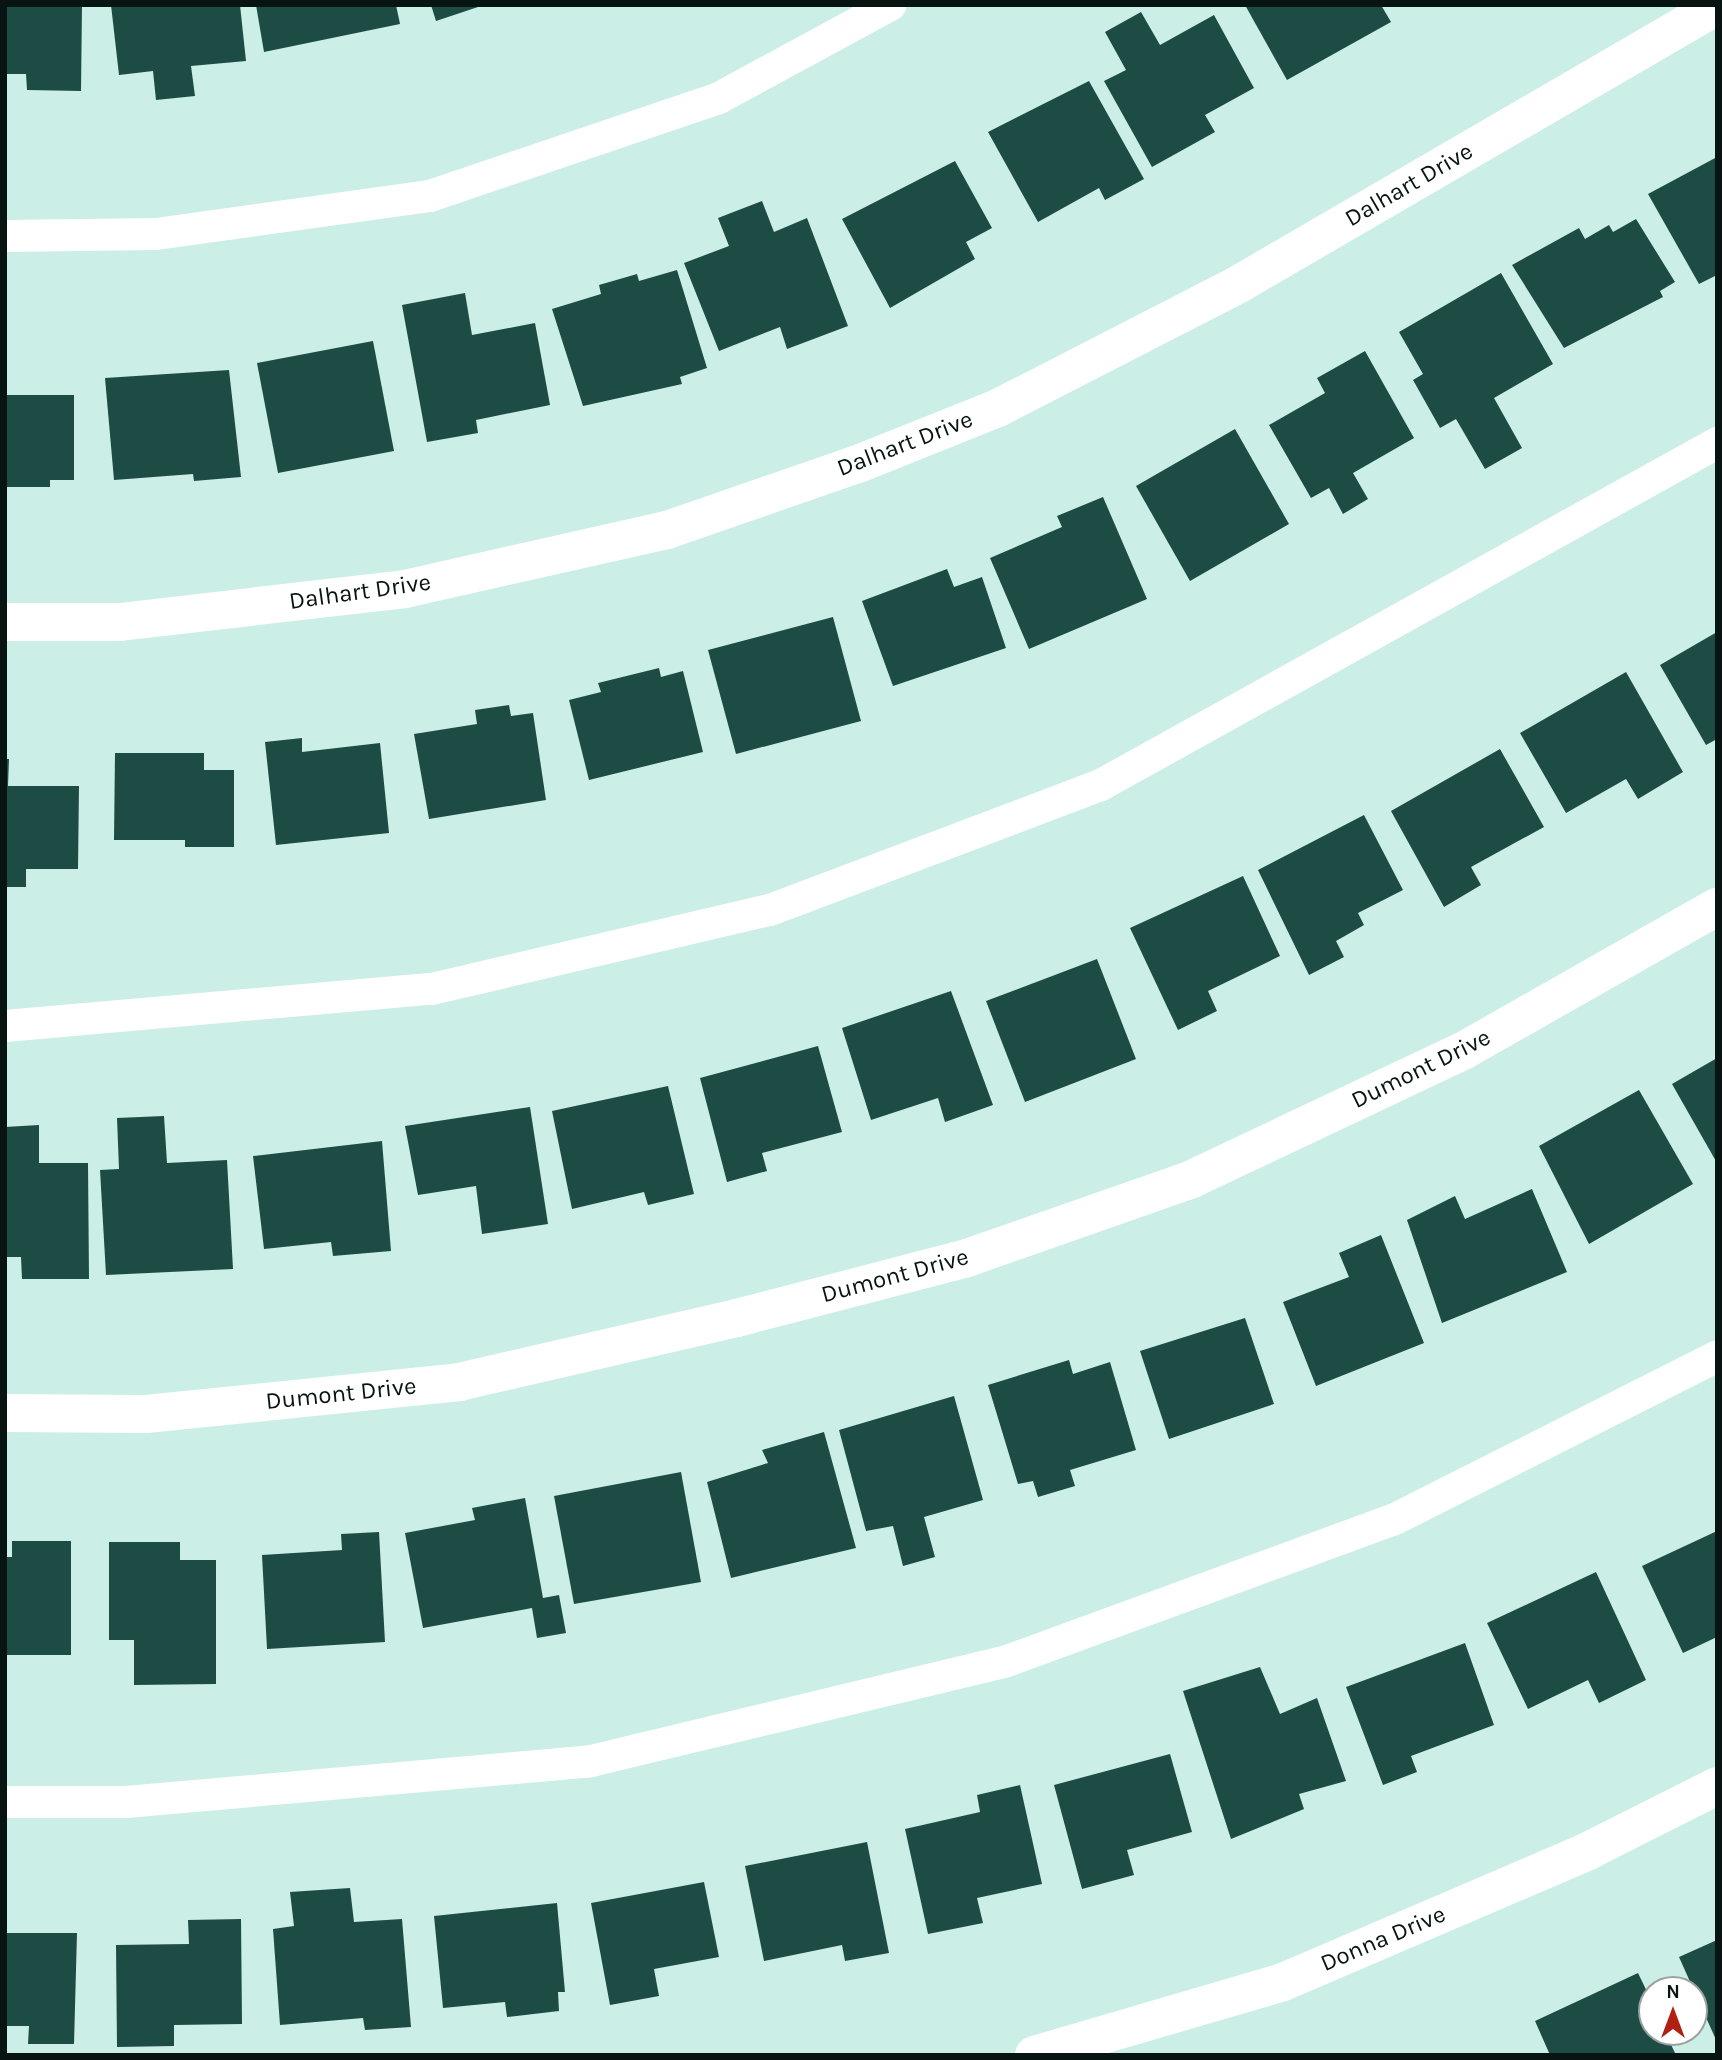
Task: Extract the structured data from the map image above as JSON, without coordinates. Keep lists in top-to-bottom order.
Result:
{
  "streets": {
    "street": ["Dalhart Drive", "Dumont Drive", "Donna Drive"]
  },
  "north": "top"
}
